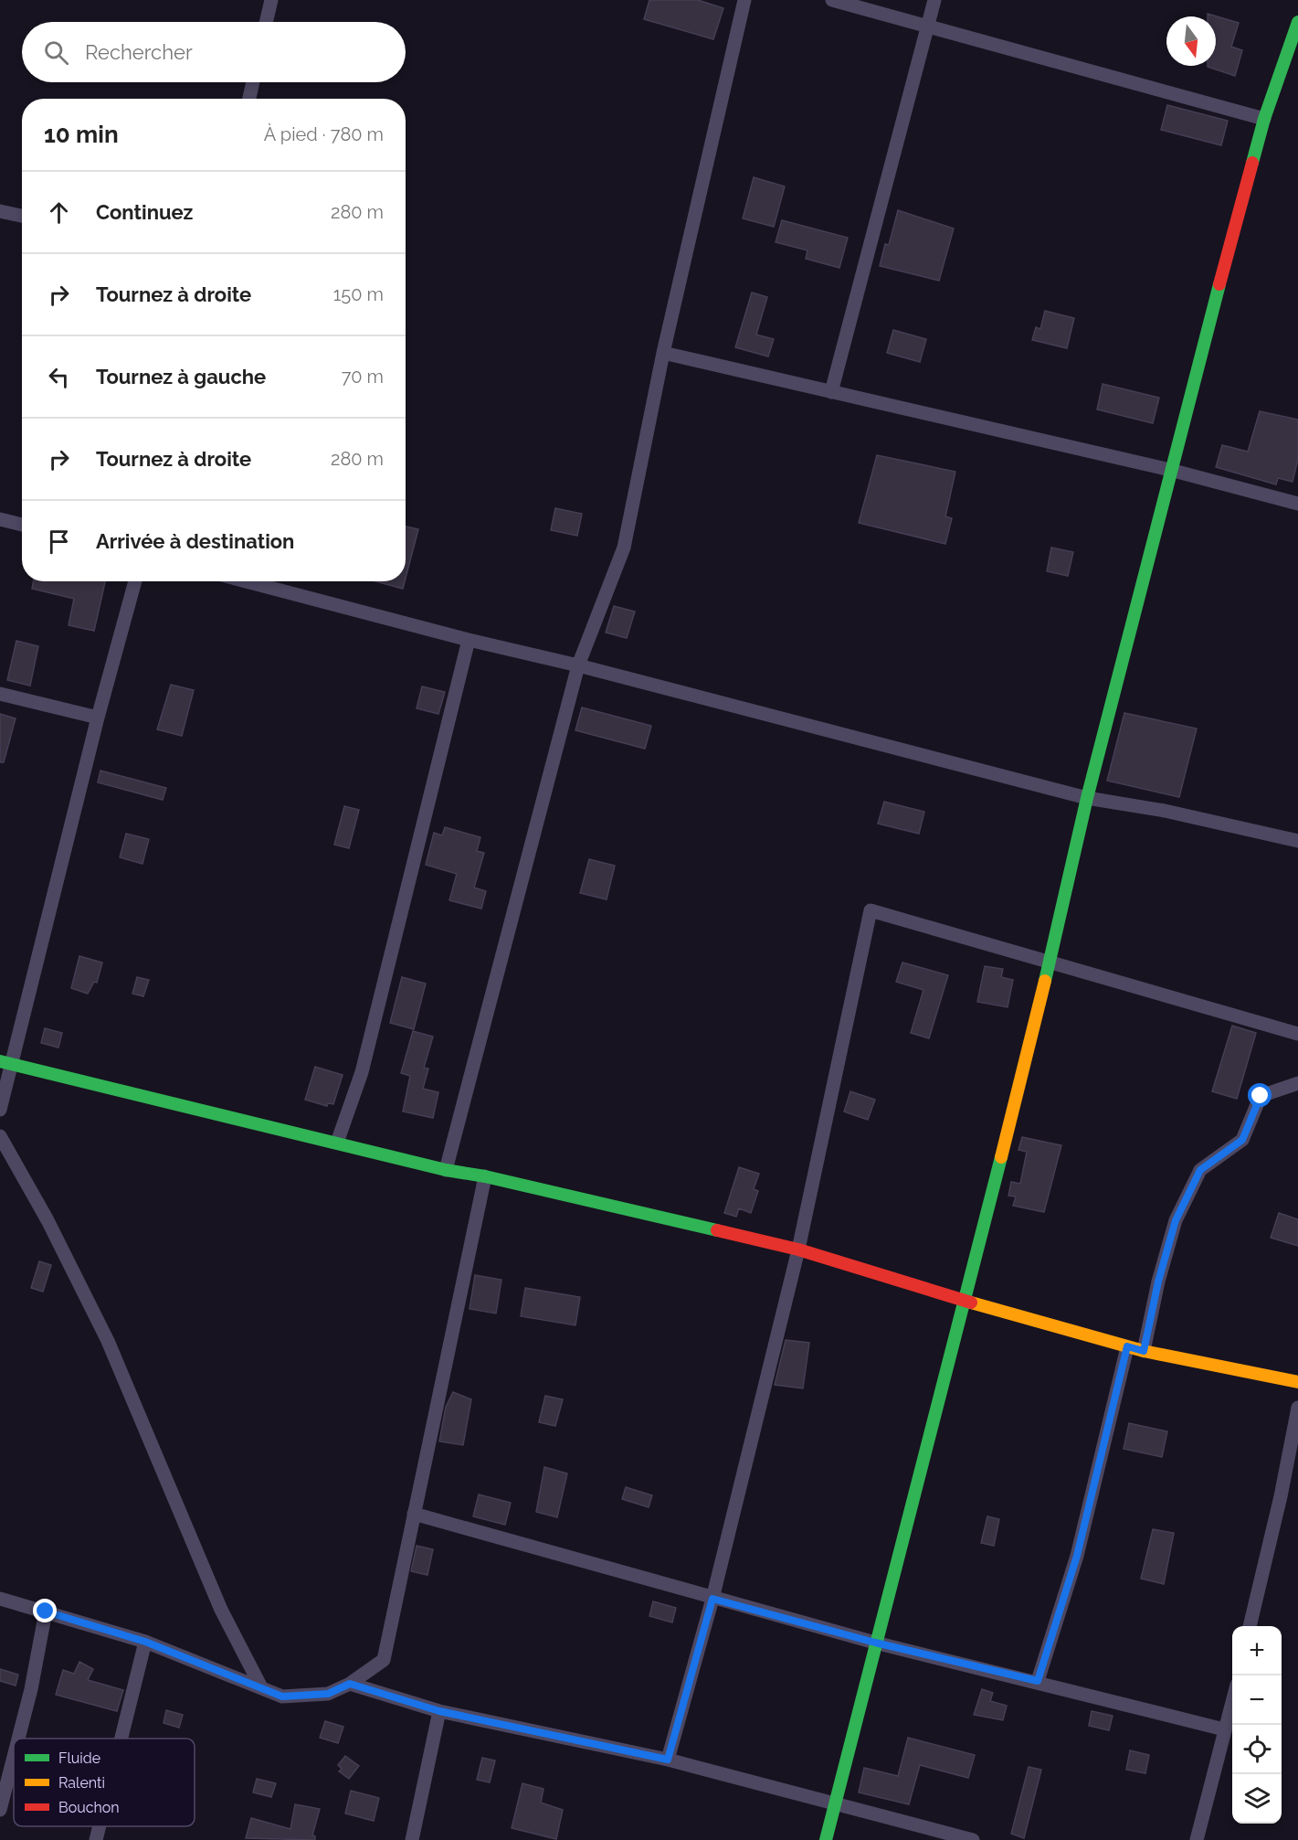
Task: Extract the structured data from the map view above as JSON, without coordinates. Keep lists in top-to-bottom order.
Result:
{
  "legend": ["Fluide", "Ralenti", "Bouchon"],
  "north": "bottom",
  "page": {
    "search": "Rechercher",
    "heading": ["10 min", "À pied · 780 m"],
    "list": [
      ["Continuez", "280 m"],
      ["Tournez à droite", "150 m"],
      ["Tournez à gauche", "70 m"],
      ["Tournez à droite", "280 m"],
      "Arrivée à destination"
    ],
    "map_buttons": ["+", "−"]
  }
}
